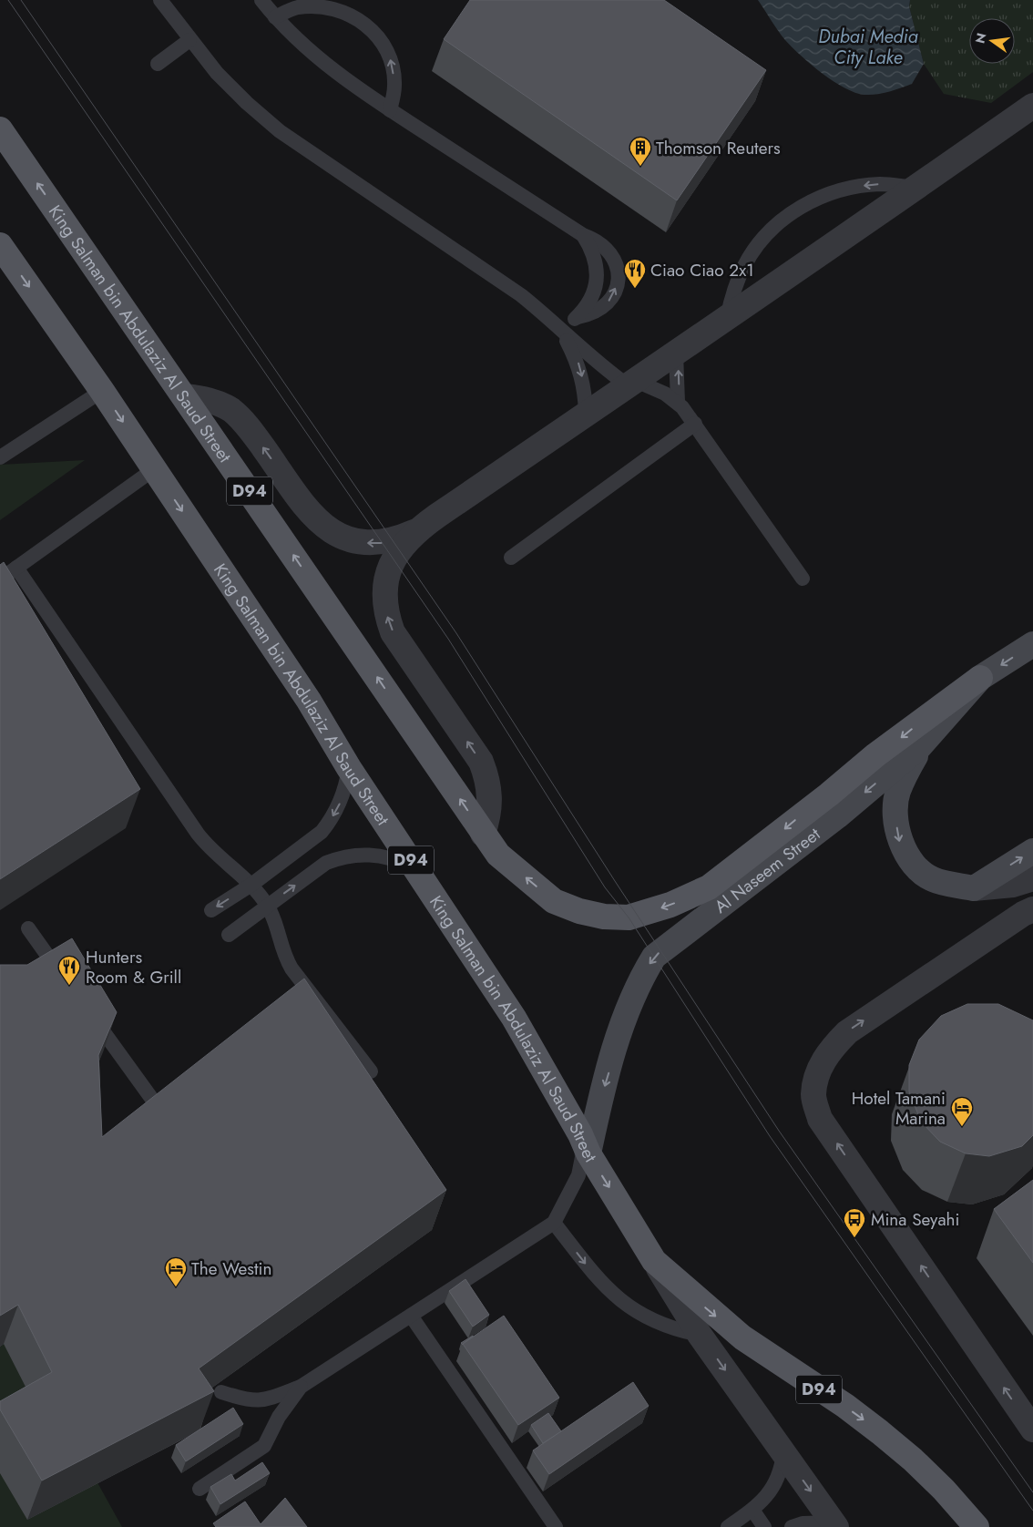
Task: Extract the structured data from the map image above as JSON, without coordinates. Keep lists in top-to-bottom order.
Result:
{
  "streets": {
    "main road": ["King Salman bin Abdulaziz Al Saud Street", "D94", "Al Naseem Street"]
  },
  "crossings": [
    ["King Salman bin Abdulaziz Al Saud Street", "Al Naseem Street"]
  ],
  "one_way": ["Al Naseem Street"],
  "water": ["Dubai Media City Lake"],
  "places": {
    "building": ["Thomson Reuters"],
    "restaurant": ["Ciao Ciao 2x1", "Hunters Room & Grill"],
    "hotel": ["Hotel Tamani Marina", "The Westin"],
    "bus stop": ["Mina Seyahi"]
  },
  "north": "left"
}
